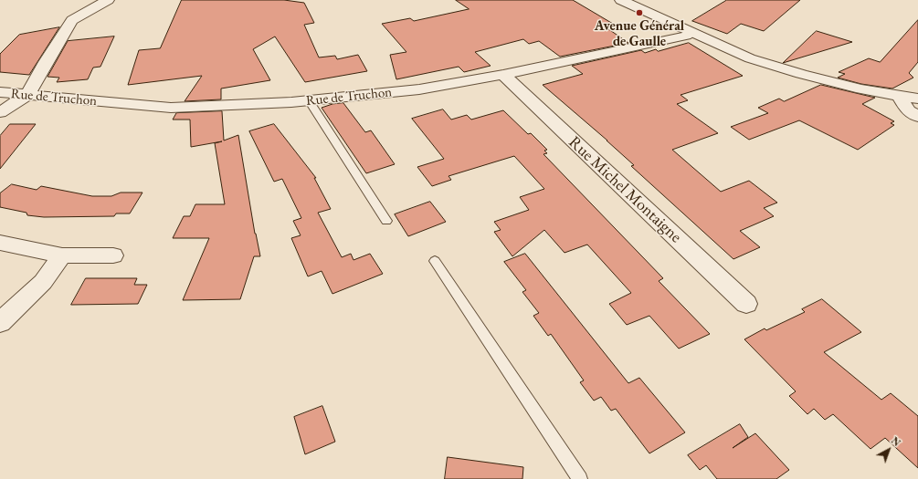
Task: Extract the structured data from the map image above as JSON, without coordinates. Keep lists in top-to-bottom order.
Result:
{
  "streets": {
    "street": ["Rue de Truchon", "Rue Michel Montaigne"]
  },
  "crossings": [
    ["Rue de Truchon", "Rue Michel Montaigne"]
  ],
  "places": ["Avenue Général de Gaulle"],
  "north": "top right"
}
